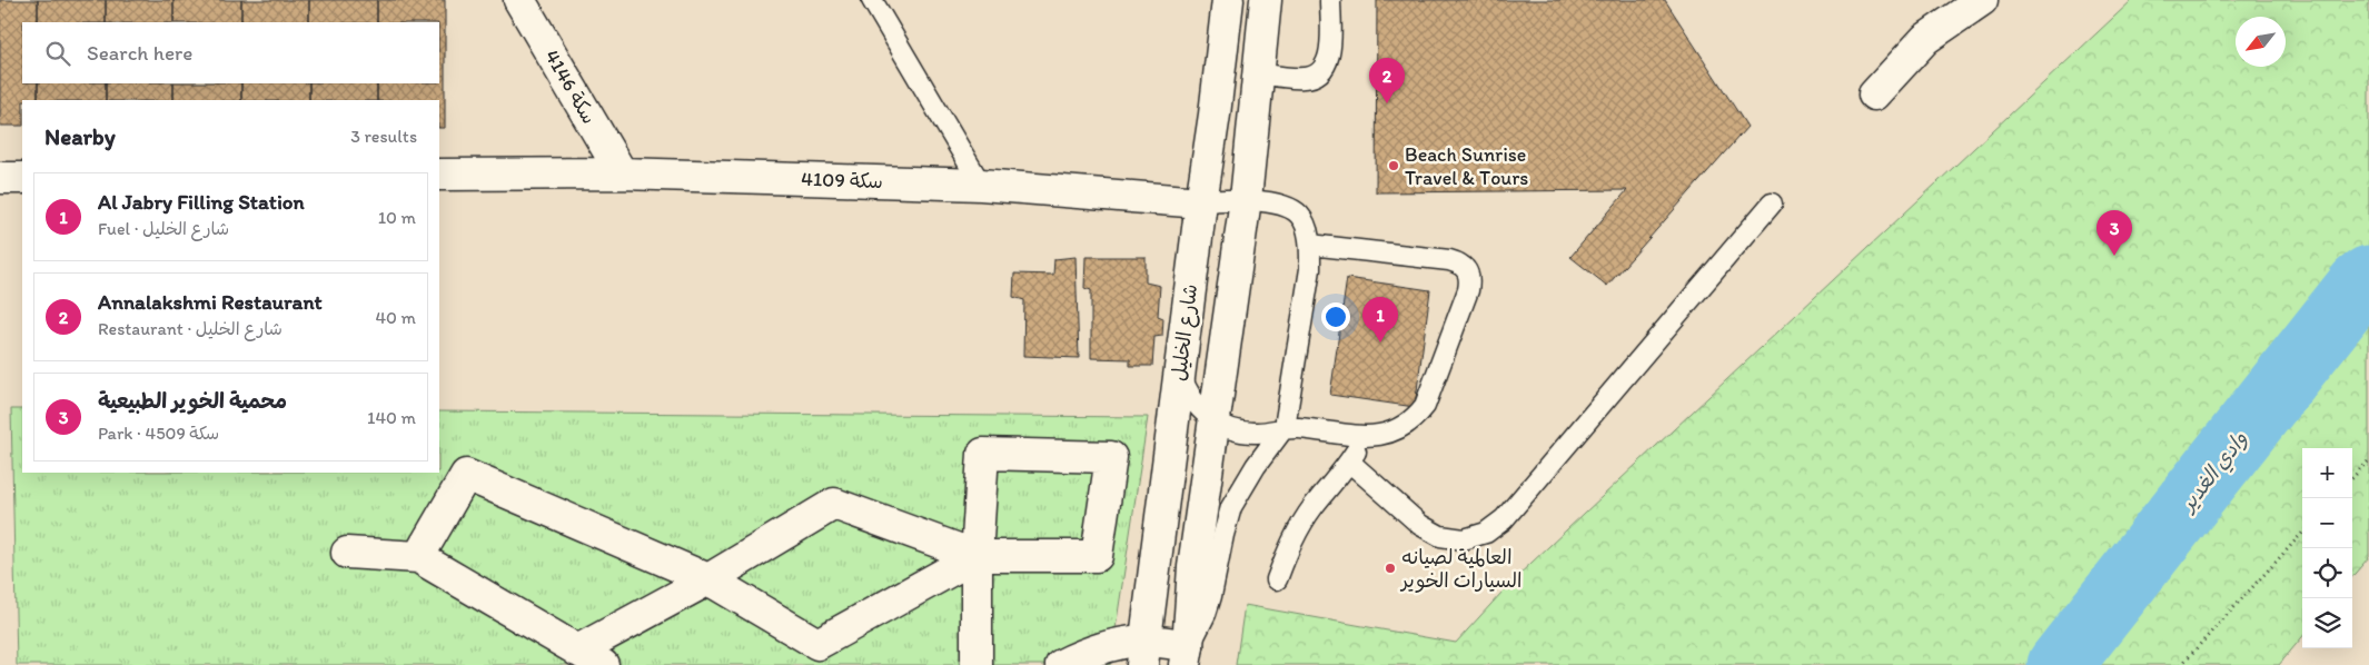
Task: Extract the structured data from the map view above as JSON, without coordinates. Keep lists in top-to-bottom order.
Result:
{
  "streets": {
    "street": ["سكة 4146", "سكة 4109", "شارع الخليل"]
  },
  "crossings": [
    ["سكة 4146", "سكة 4109"],
    ["سكة 4109", "شارع الخليل"]
  ],
  "water": ["وادي الغدير"],
  "places": ["Beach Sunrise Travel & Tours", "العالمية لصيانه السيارات الخوير"],
  "north": "bottom left",
  "page": {
    "search": "Search here",
    "pins": ["2", "3", "1"],
    "heading": ["Nearby", "3 results"],
    "list": [
      {
        "mark": "1",
        "name": "Al Jabry Filling Station",
        "note": "Fuel · شارع الخليل",
        "value": "10 m"
      },
      {
        "mark": "2",
        "name": "Annalakshmi Restaurant",
        "note": "Restaurant · شارع الخليل",
        "value": "40 m"
      },
      {
        "mark": "3",
        "name": "محمية الخوير الطبيعية",
        "note": "Park · سكة 4509",
        "value": "140 m"
      }
    ],
    "map_buttons": ["+", "−"]
  }
}
